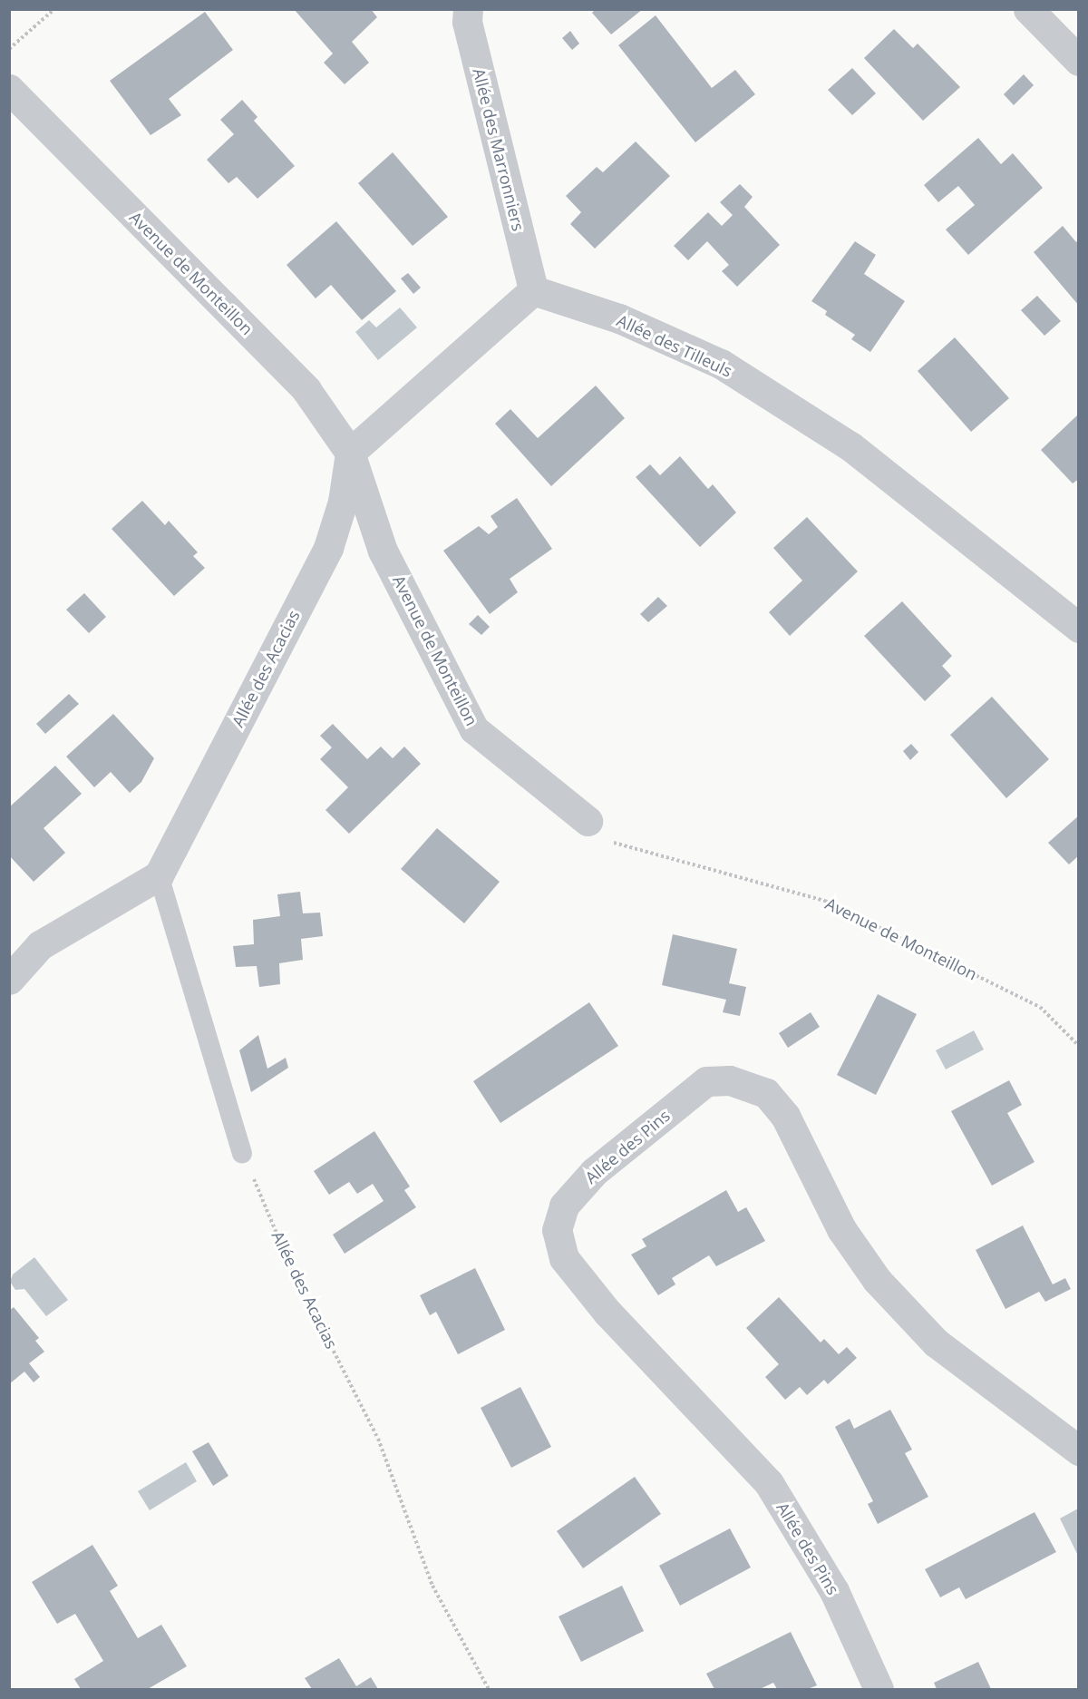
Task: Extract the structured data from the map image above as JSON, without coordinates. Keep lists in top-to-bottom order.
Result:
{
  "streets": {
    "street": [
      "Allée des Marronniers",
      "Avenue de Monteillon",
      "Allée des Tilleuls",
      "Allée des Acacias",
      "Allée des Pins"
    ]
  },
  "crossings": [
    ["Allée des Marronniers", "Allée des Tilleuls"],
    ["Avenue de Monteillon", "Allée des Acacias"]
  ]
}
